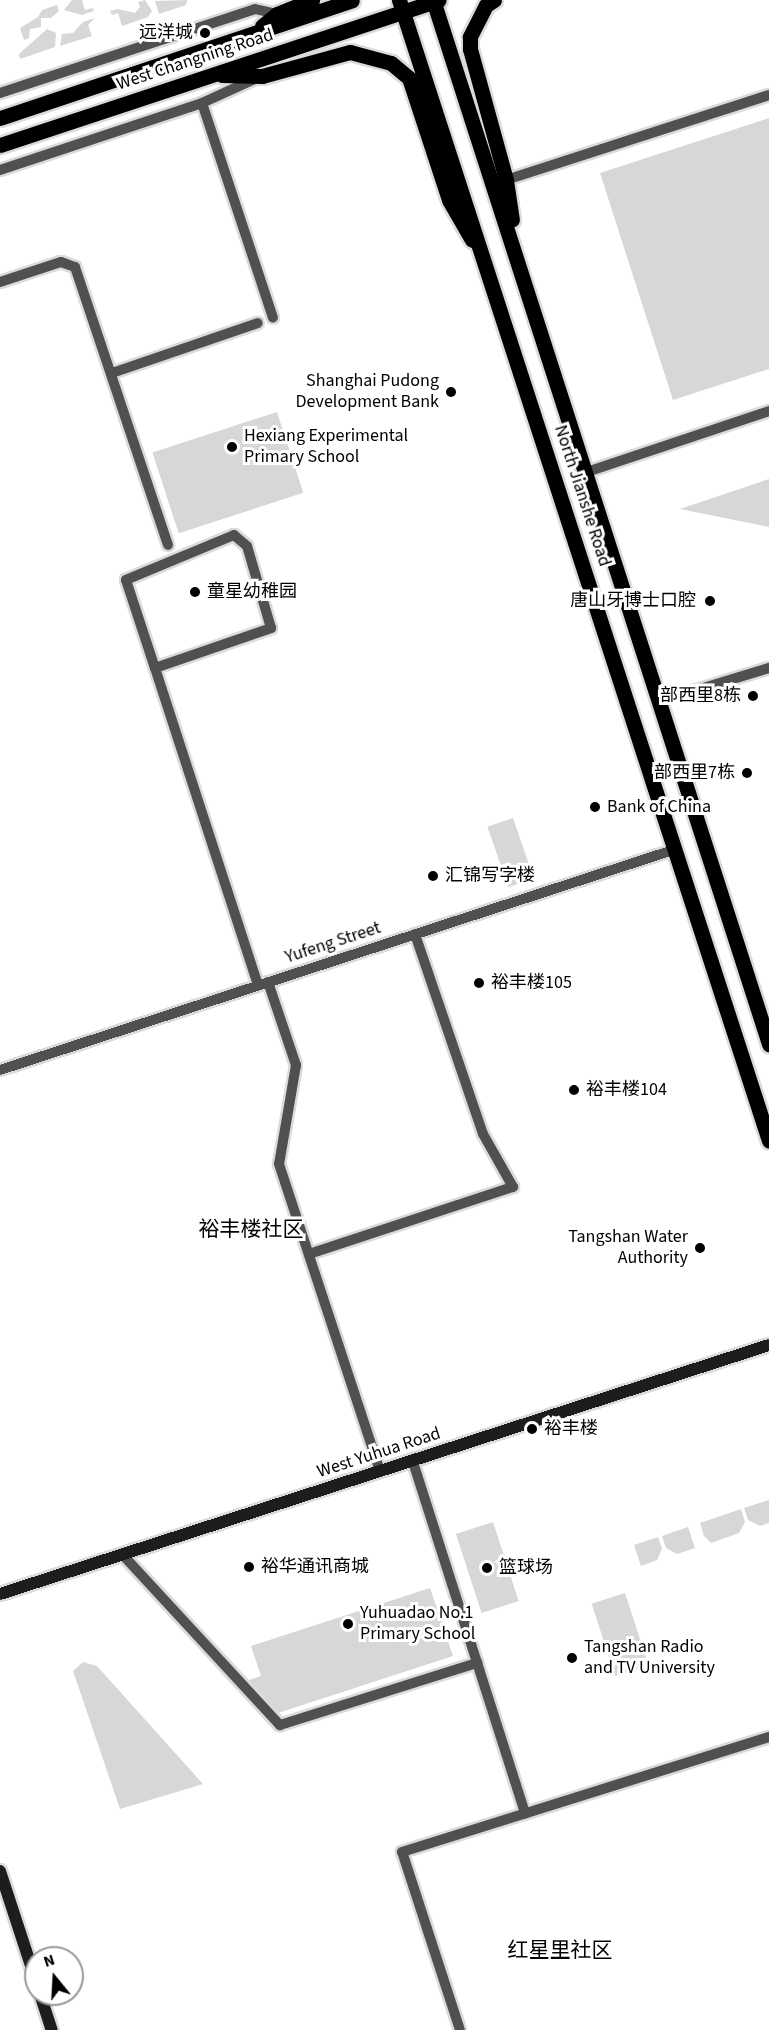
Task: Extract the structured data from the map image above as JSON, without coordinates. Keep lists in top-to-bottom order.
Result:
{
  "streets": {
    "main road": ["West Changning Road", "North Jianshe Road"],
    "street": ["Yufeng Street", "West Yuhua Road"]
  },
  "crossings": [
    ["West Changning Road", "North Jianshe Road"],
    ["North Jianshe Road", "Yufeng Street"]
  ],
  "districts": ["裕丰楼社区", "红星里社区"],
  "places": [
    "远洋城",
    "Shanghai Pudong Development Bank",
    "Hexiang Experimental Primary School",
    "童星幼稚园",
    "唐山牙博士口腔",
    "部西里8栋",
    "部西里7栋",
    "Bank of China",
    "汇锦写字楼",
    "裕丰楼105",
    "裕丰楼104",
    "Tangshan Water Authority",
    "裕丰楼",
    "裕华通讯商城",
    "篮球场",
    "Yuhuadao No.1 Primary School",
    "Tangshan Radio and TV University"
  ],
  "north": "top"
}
